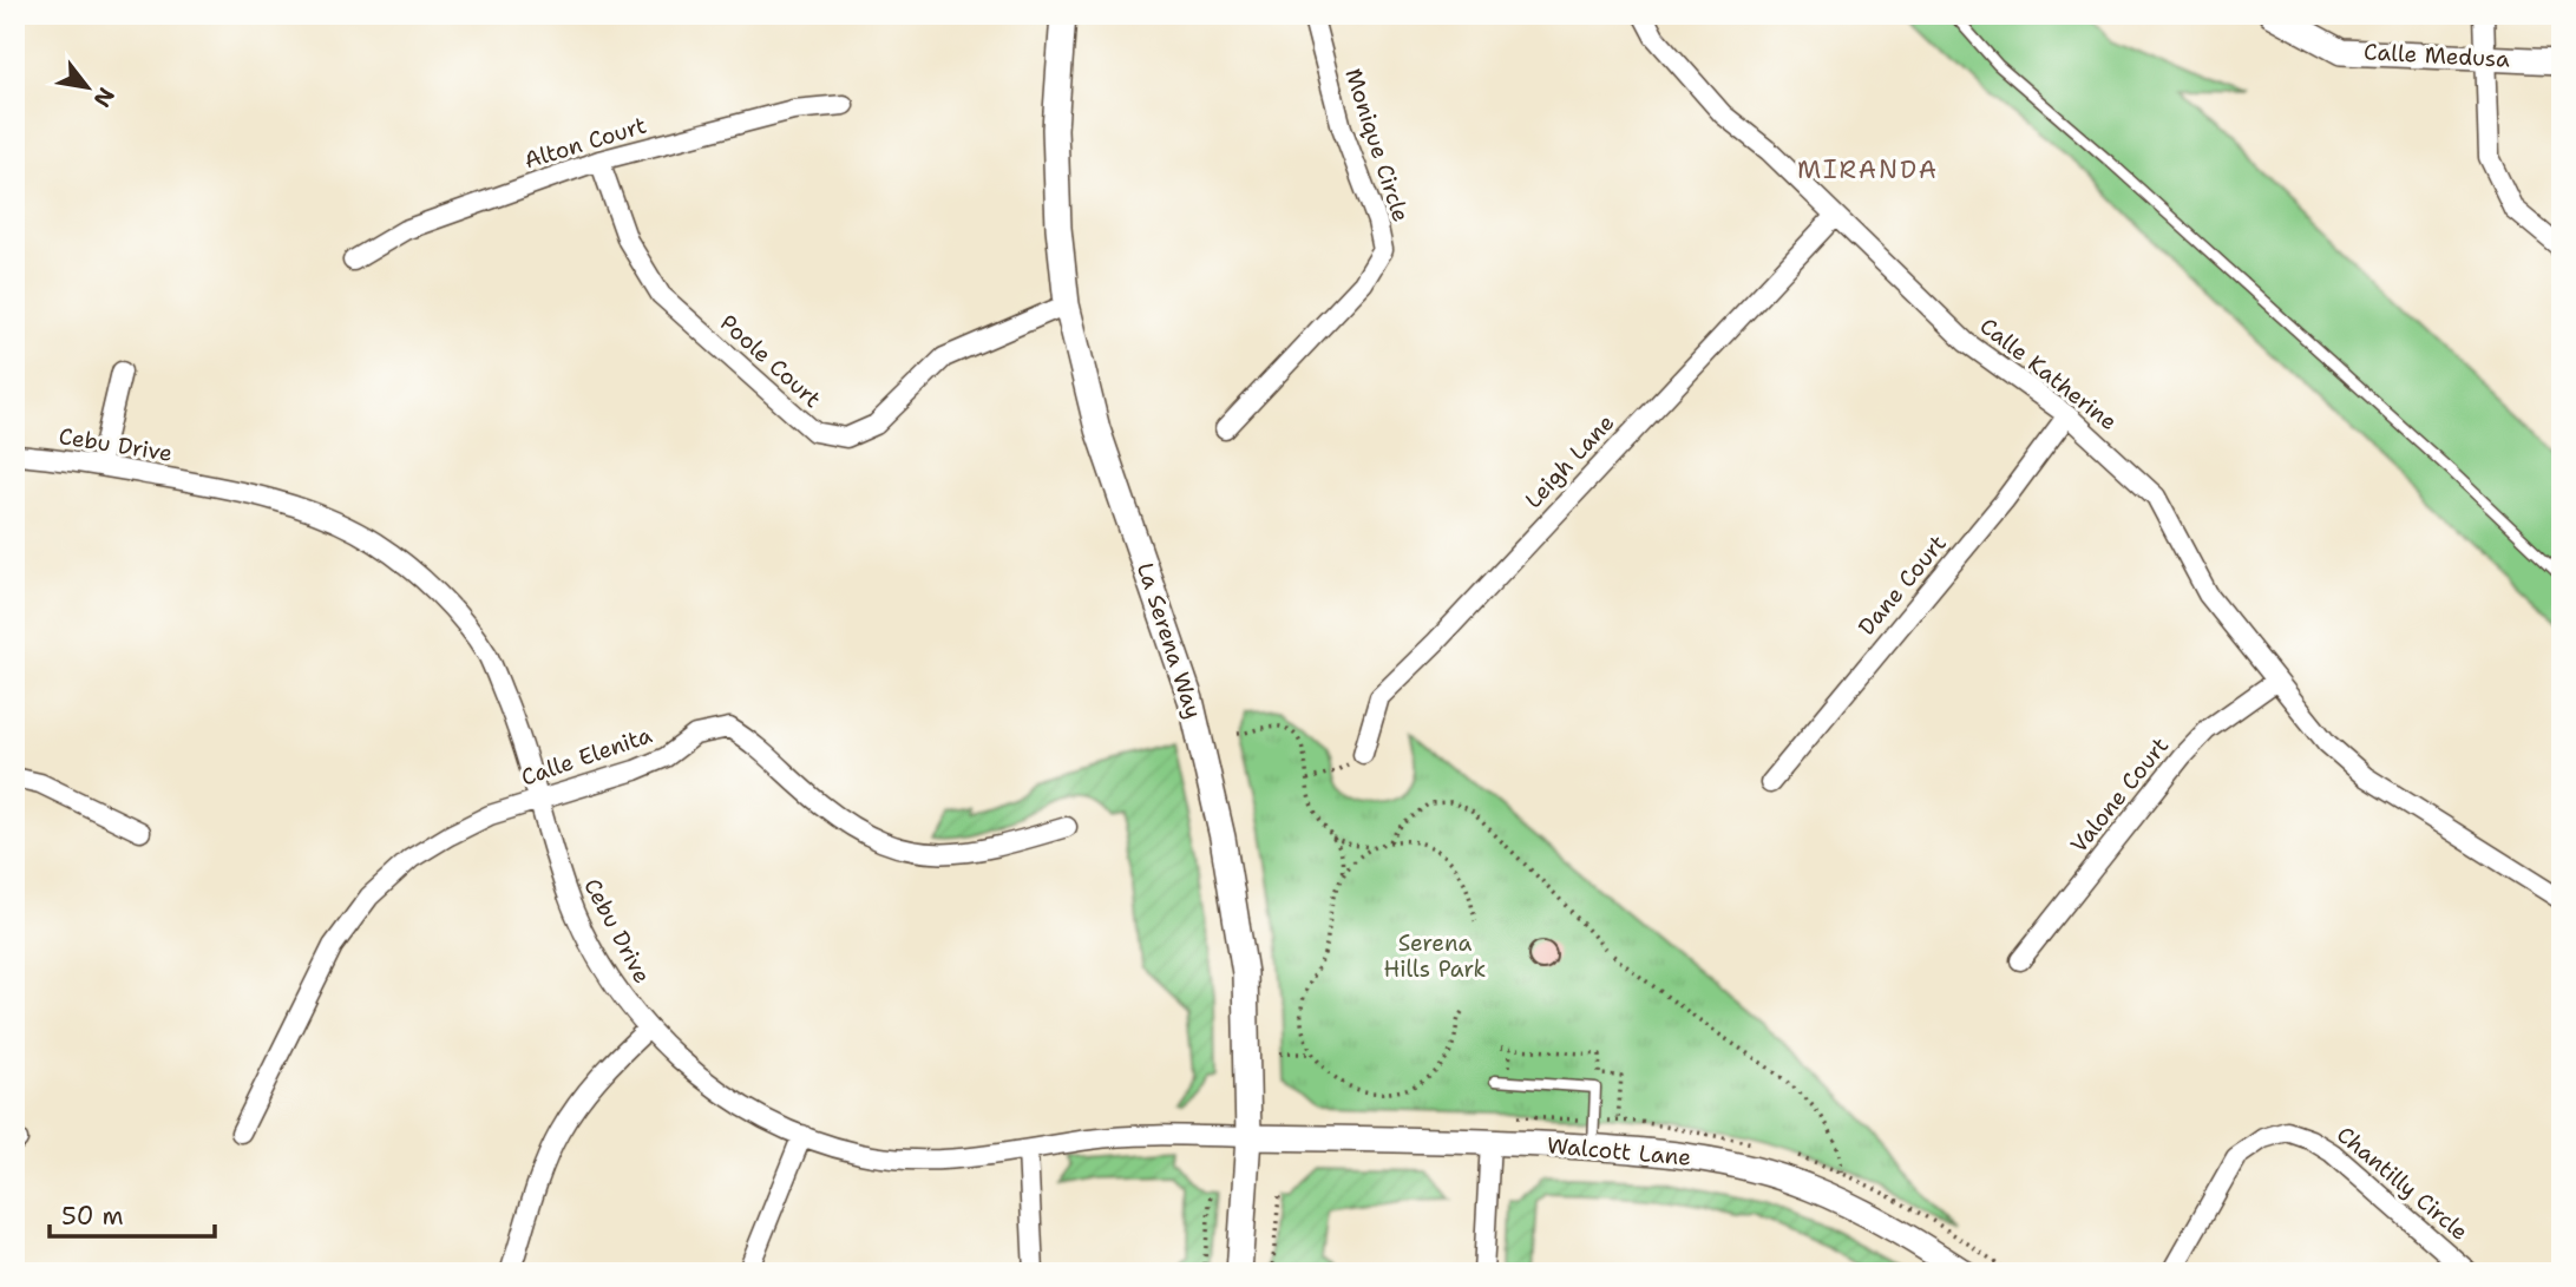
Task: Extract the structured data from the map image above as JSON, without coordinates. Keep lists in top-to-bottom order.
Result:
{
  "streets": {
    "main road": ["Calle Medusa", "La Serena Way", "Walcott Lane"],
    "street": [
      "Alton Court",
      "Monique Circle",
      "Poole Court",
      "Calle Katherine",
      "Cebu Drive",
      "Leigh Lane",
      "Dane Court",
      "Calle Elenita",
      "Valone Court",
      "Chantilly Circle"
    ]
  },
  "crossings": [
    ["Alton Court", "Poole Court"],
    ["Poole Court", "La Serena Way"],
    ["Calle Katherine", "Leigh Lane"],
    ["Calle Katherine", "Dane Court"],
    ["Calle Katherine", "Valone Court"],
    ["Cebu Drive", "La Serena Way"],
    ["Cebu Drive", "Calle Elenita"],
    ["Cebu Drive", "Walcott Lane"],
    ["La Serena Way", "Walcott Lane"]
  ],
  "districts": ["MIRANDA"],
  "parks": ["Serena Hills Park"],
  "scale_bar": "50 m",
  "north": "bottom right"
}
